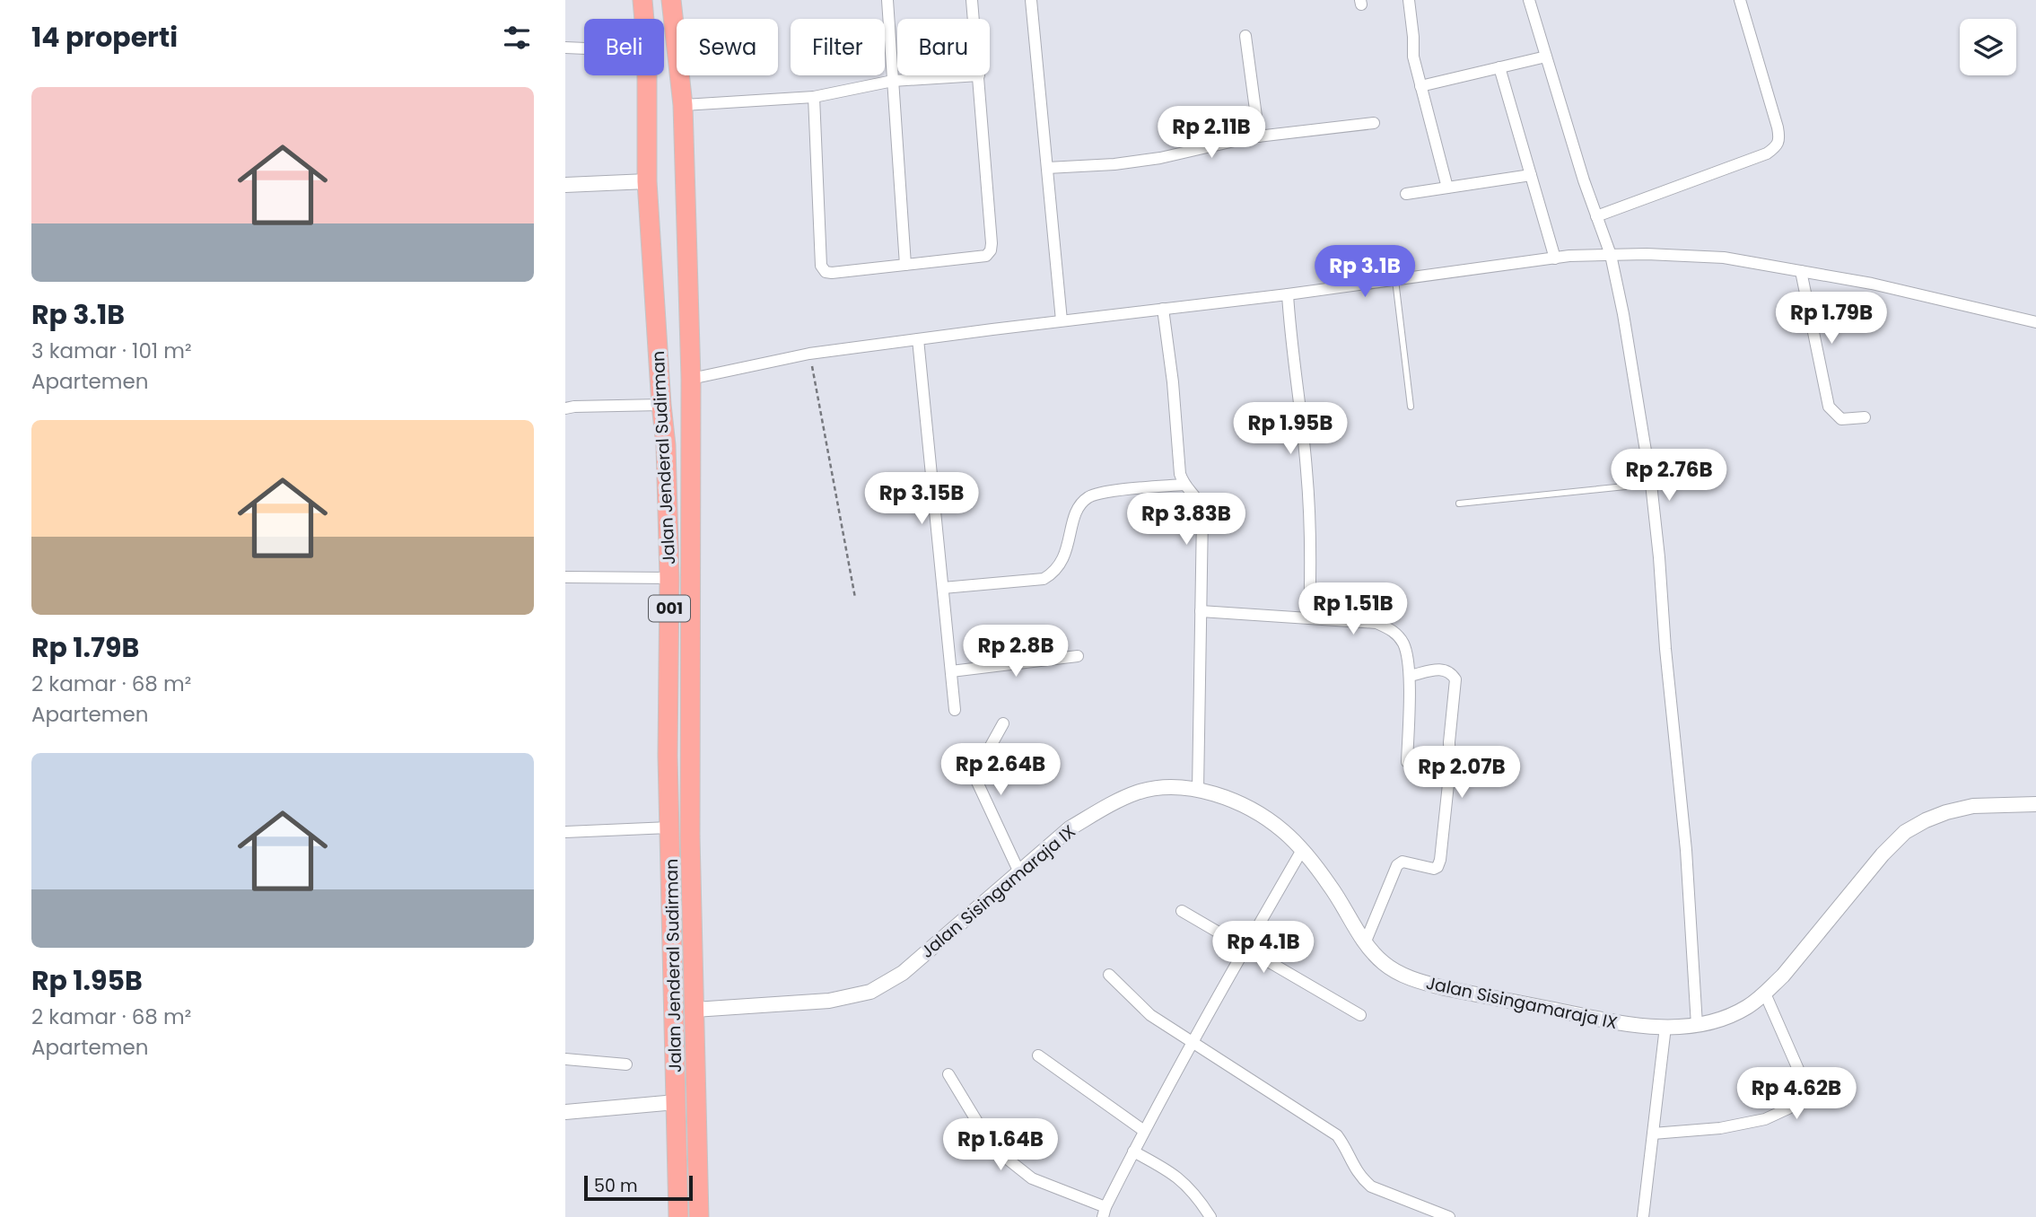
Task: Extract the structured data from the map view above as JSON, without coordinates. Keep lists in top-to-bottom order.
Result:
{
  "streets": {
    "highway": ["Jalan Jenderal Sudirman", "001"],
    "street": ["Jalan Sisingamaraja IX"]
  },
  "crossings": [
    ["Jalan Jenderal Sudirman", "Jalan Sisingamaraja IX"]
  ],
  "scale_bar": "50 m",
  "page": {
    "heading": "14 properti",
    "chip": [
      "Beli",
      "Sewa",
      "Filter",
      "Baru"
    ],
    "list": [
      {
        "name": "Rp 3.1B",
        "note": "3 kamar · 101 m² · Apartemen"
      },
      {
        "name": "Rp 1.79B",
        "note": "2 kamar · 68 m² · Apartemen"
      },
      {
        "name": "Rp 1.95B",
        "note": "2 kamar · 68 m² · Apartemen"
      }
    ],
    "price": [
      "Rp 2.11B",
      "Rp 3.1B",
      "Rp 1.79B",
      "Rp 1.95B",
      "Rp 2.76B",
      "Rp 3.15B",
      "Rp 3.83B",
      "Rp 1.51B",
      "Rp 2.8B",
      "Rp 2.64B",
      "Rp 2.07B",
      "Rp 4.1B",
      "Rp 4.62B",
      "Rp 1.64B"
    ],
    "scale": "50 m"
  }
}
